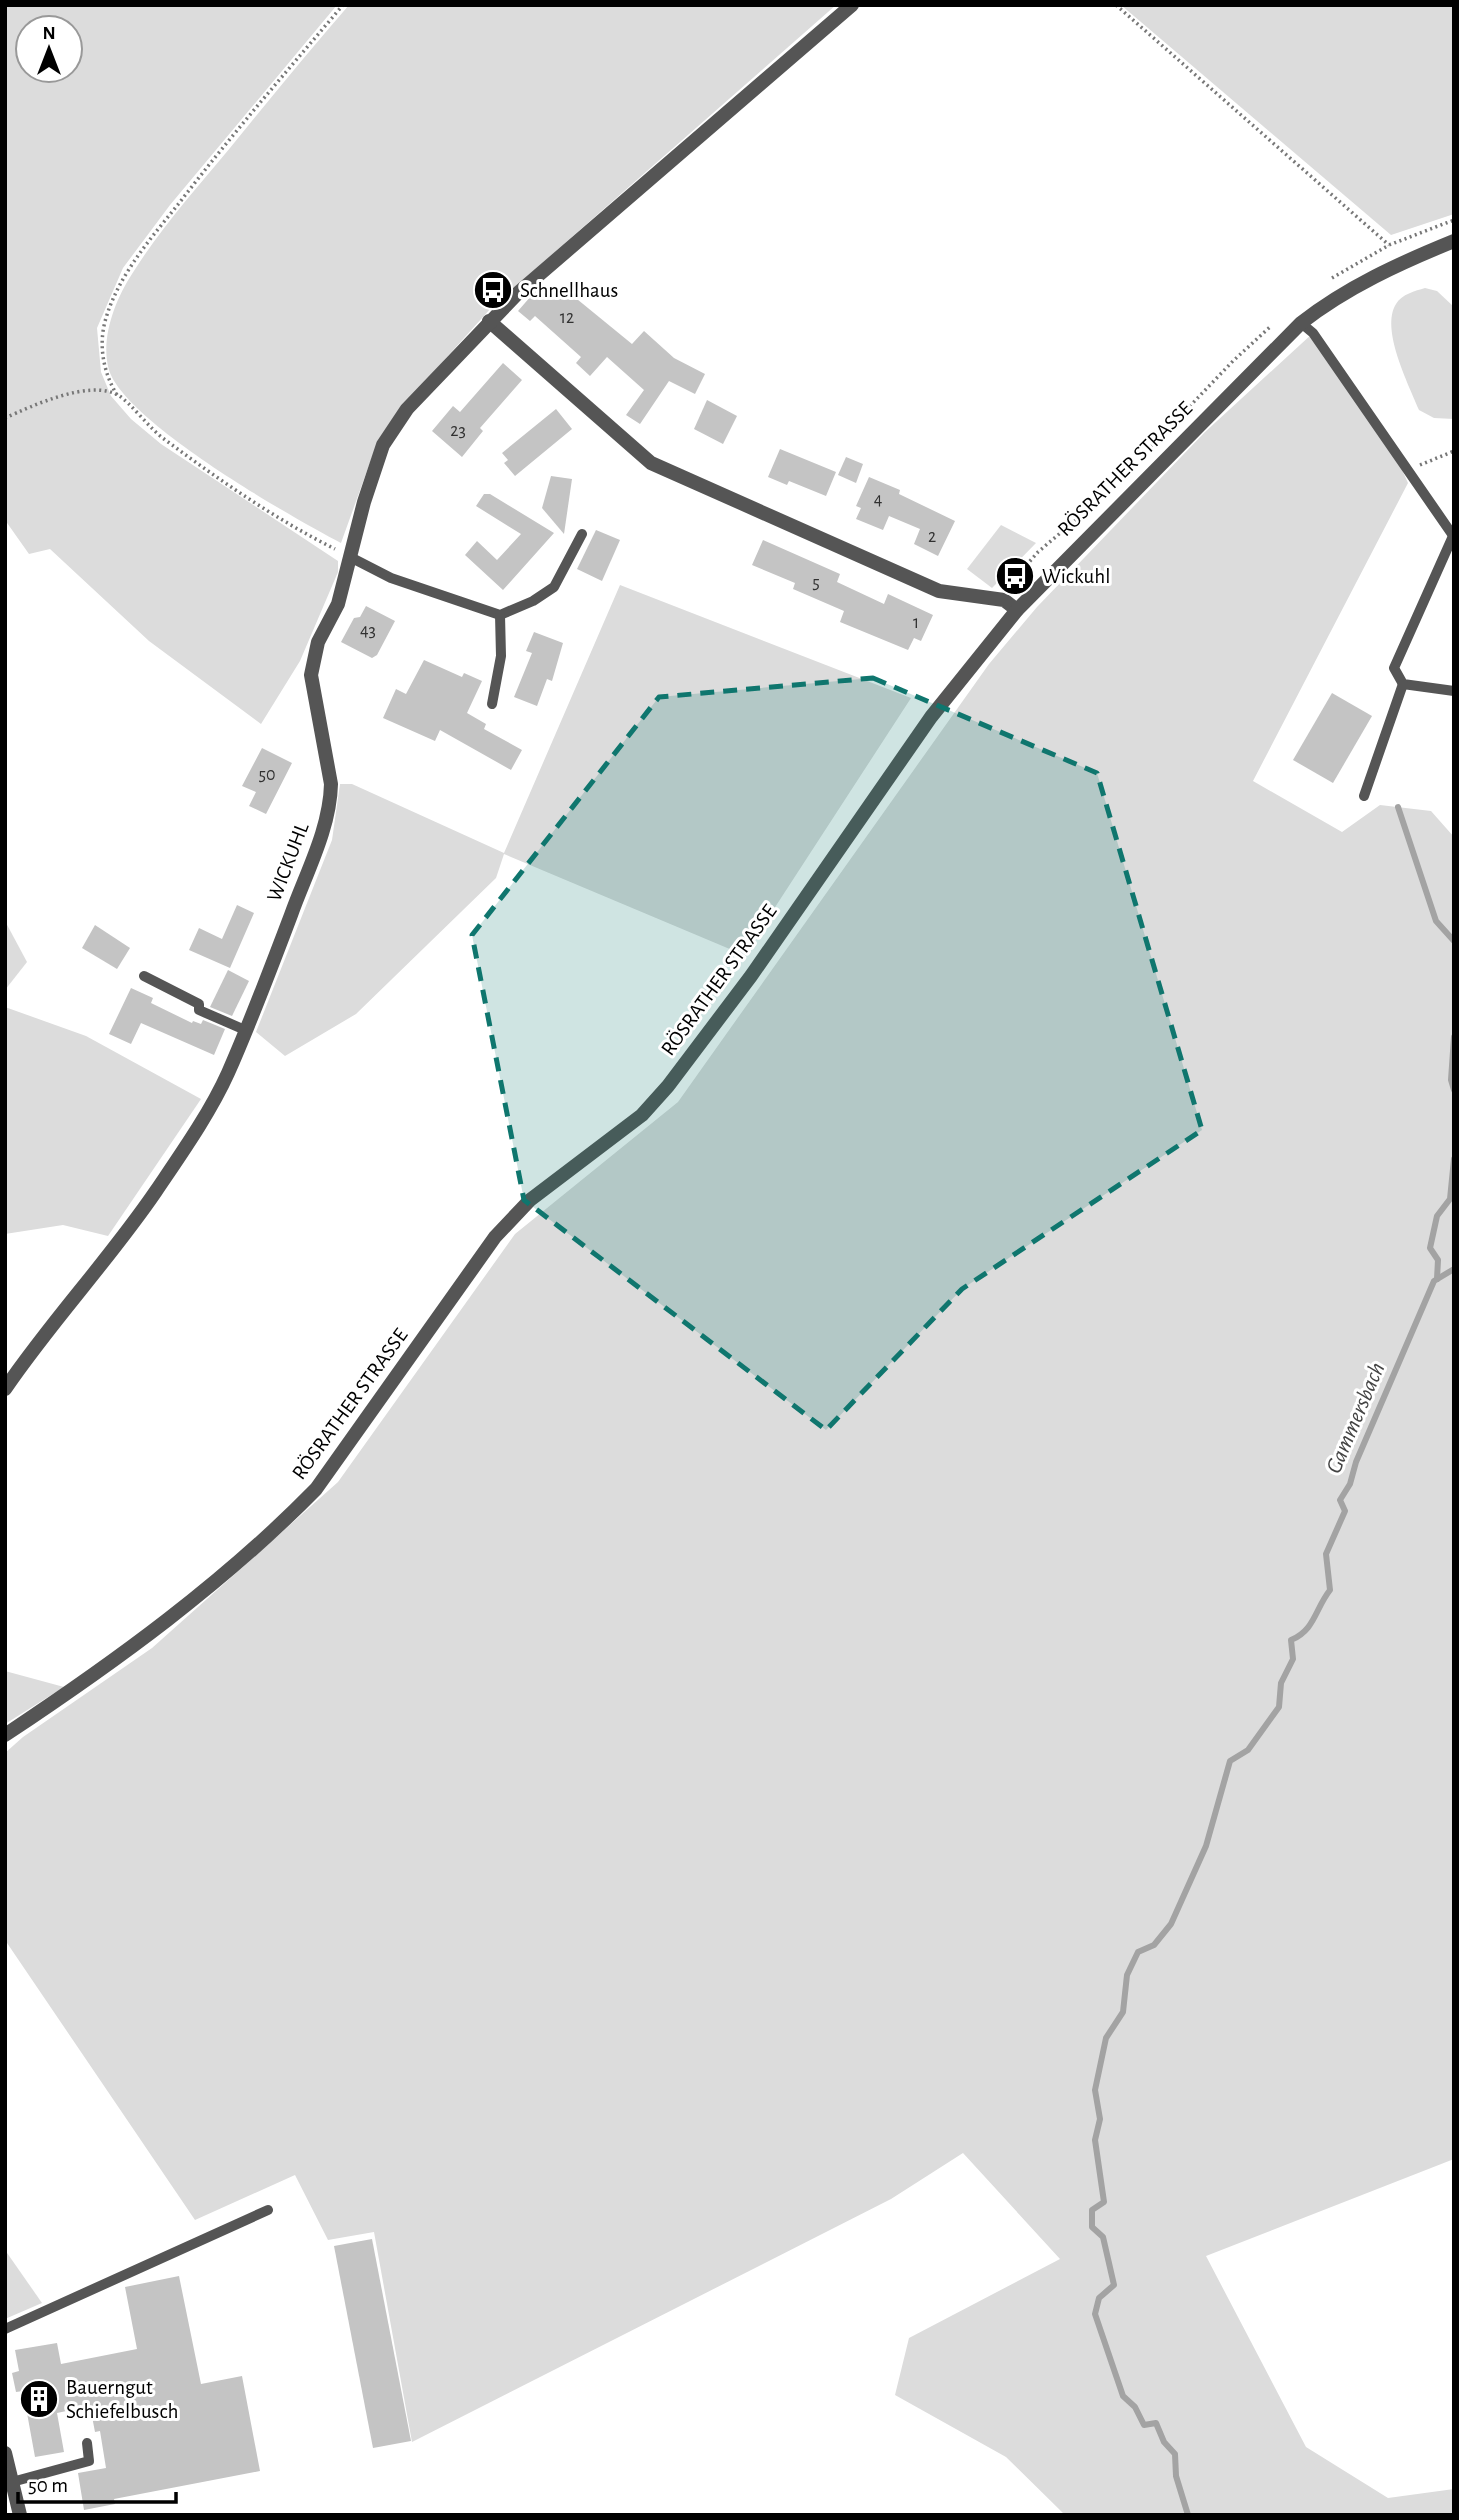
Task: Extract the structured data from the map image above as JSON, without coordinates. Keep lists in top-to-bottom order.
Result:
{
  "streets": {
    "street": ["RÖSRATHER STRASSE", "WICKUHL"]
  },
  "water": ["Gammersbach"],
  "places": {
    "bus stop": ["Schnellhaus", "Wickuhl"],
    "building": ["Bauerngut Schiefelbusch"]
  },
  "house_numbers": [
    "12",
    "23",
    "4",
    "2",
    "5",
    "1",
    "43",
    "50"
  ],
  "scale_bar": "50 m",
  "north": "top"
}
